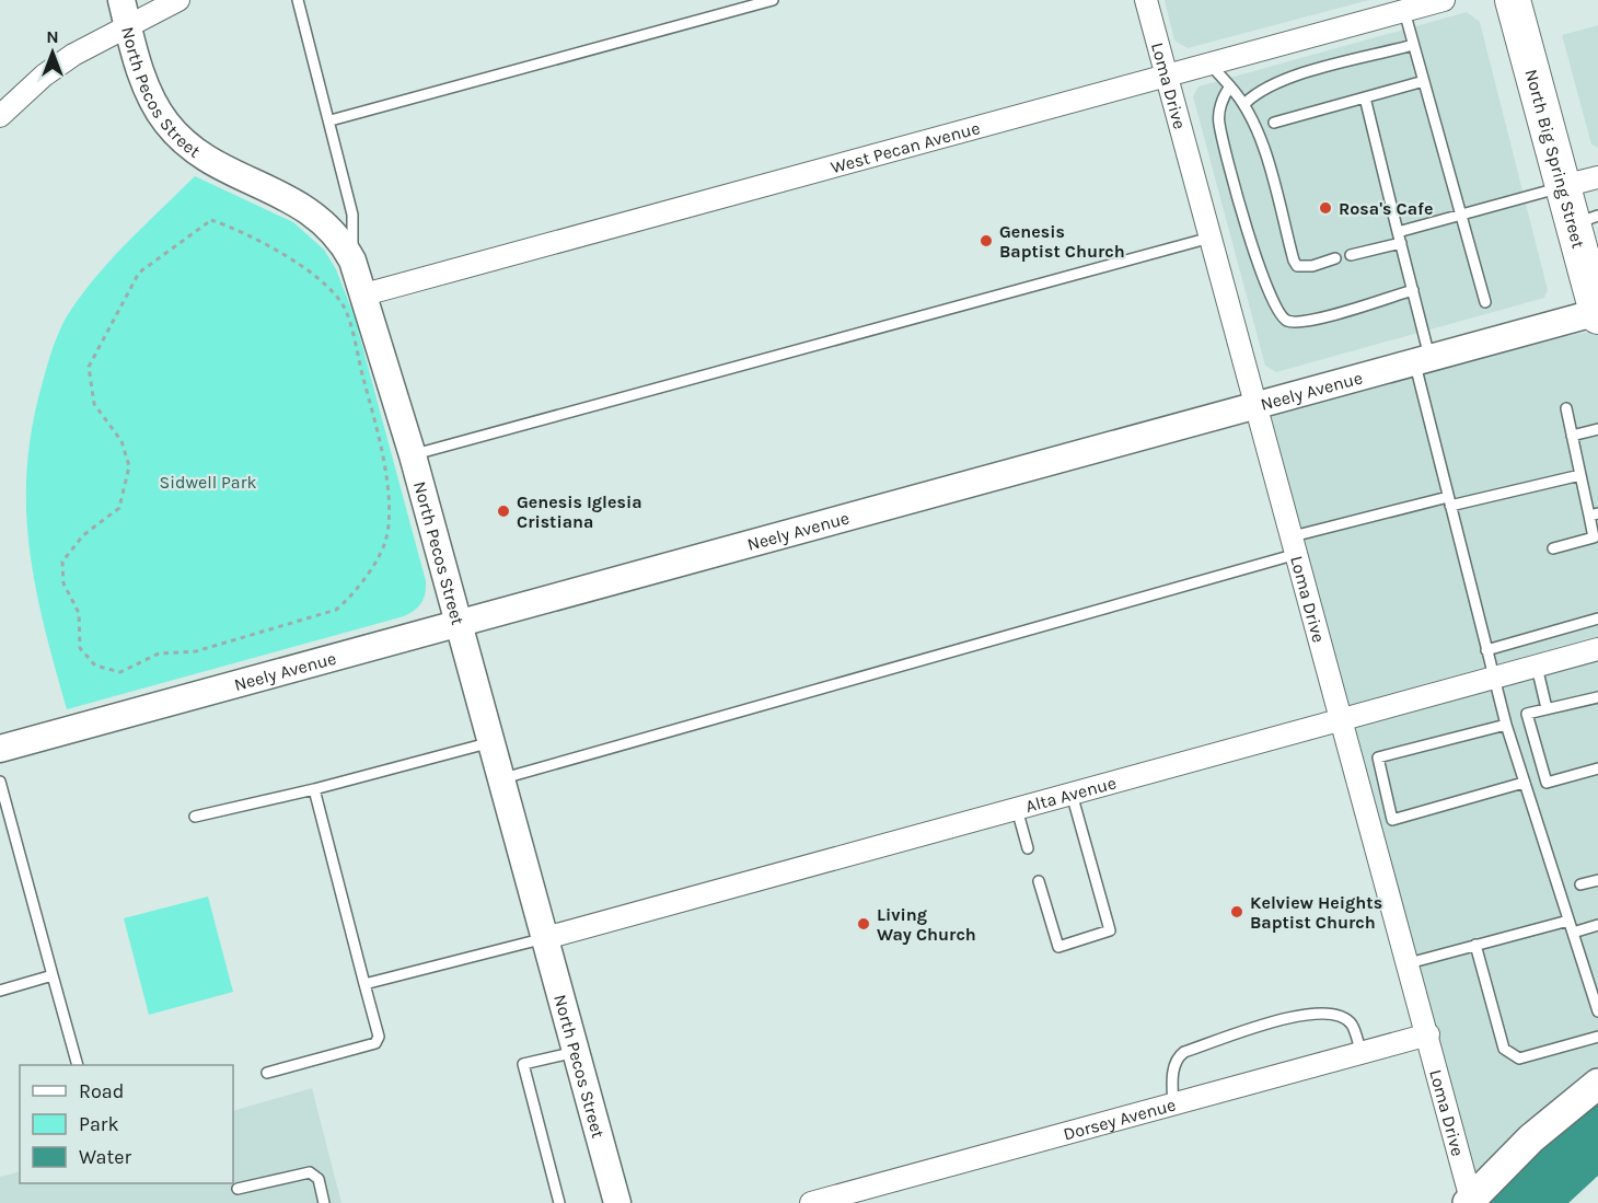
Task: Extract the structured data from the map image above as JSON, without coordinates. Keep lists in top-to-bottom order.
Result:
{
  "streets": {
    "highway": ["North Big Spring Street"],
    "street": [
      "Loma Drive",
      "North Pecos Street",
      "West Pecan Avenue",
      "Neely Avenue",
      "Alta Avenue",
      "Dorsey Avenue"
    ]
  },
  "crossings": [
    ["Loma Drive", "West Pecan Avenue"],
    ["Loma Drive", "Neely Avenue"],
    ["Loma Drive", "Alta Avenue"],
    ["Loma Drive", "Dorsey Avenue"],
    ["North Pecos Street", "West Pecan Avenue"],
    ["North Pecos Street", "Neely Avenue"],
    ["North Pecos Street", "Alta Avenue"],
    ["North Big Spring Street", "Neely Avenue"]
  ],
  "parks": ["Sidwell Park"],
  "places": [
    "Rosa's Cafe",
    "Genesis Baptist Church",
    "Genesis Iglesia Cristiana",
    "Kelview Heights Baptist Church",
    "Living Way Church"
  ],
  "legend": ["Road", "Park", "Water"],
  "north": "top"
}
